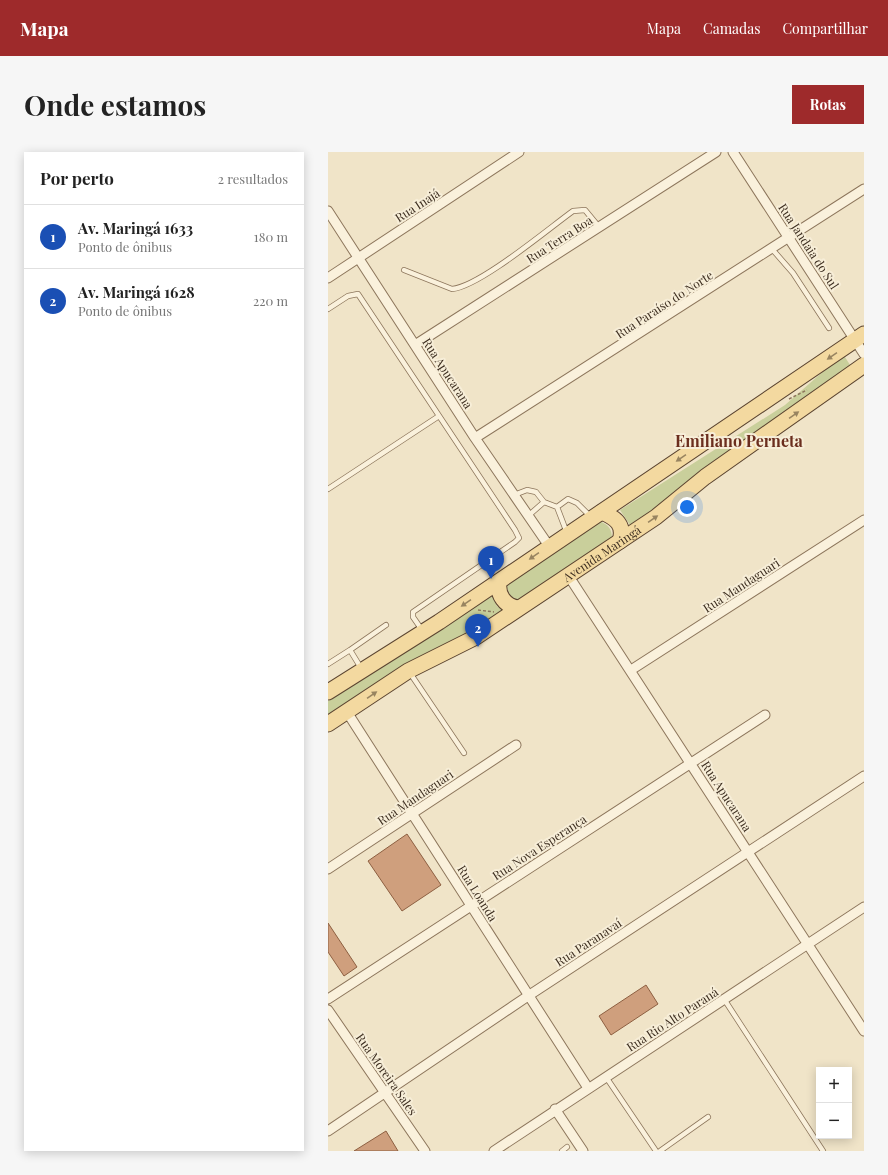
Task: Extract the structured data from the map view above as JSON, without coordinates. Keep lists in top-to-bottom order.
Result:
{
  "streets": {
    "main road": ["Avenida Maringá"],
    "street": [
      "Rua Inajá",
      "Rua Terra Boa",
      "Rua Jandaia do Sul",
      "Rua Paraíso do Norte",
      "Rua Apucarana",
      "Rua Mandaguari",
      "Rua Nova Esperança",
      "Rua Loanda",
      "Rua Paranavaí",
      "Rua Rio Alto Paraná",
      "Rua Moreira Sales"
    ]
  },
  "crossings": [
    ["Rua Inajá", "Rua Apucarana"],
    ["Rua Terra Boa", "Rua Apucarana"],
    ["Rua Jandaia do Sul", "Rua Paraíso do Norte"],
    ["Rua Paraíso do Norte", "Rua Apucarana"],
    ["Rua Apucarana", "Avenida Maringá"],
    ["Rua Apucarana", "Rua Mandaguari"],
    ["Rua Apucarana", "Rua Nova Esperança"],
    ["Rua Apucarana", "Rua Paranavaí"],
    ["Rua Apucarana", "Rua Rio Alto Paraná"],
    ["Avenida Maringá", "Rua Loanda"],
    ["Rua Mandaguari", "Rua Loanda"],
    ["Rua Nova Esperança", "Rua Loanda"],
    ["Rua Loanda", "Rua Paranavaí"],
    ["Rua Loanda", "Rua Rio Alto Paraná"],
    ["Rua Paranavaí", "Rua Moreira Sales"]
  ],
  "districts": ["Emiliano Perneta"],
  "page": {
    "header": "Mapa",
    "nav": ["Mapa", "Camadas", "Compartilhar"],
    "buttons": "Rotas",
    "title": "Onde estamos",
    "heading": ["Por perto", "2 resultados"],
    "list": [
      {
        "mark": "1",
        "name": "Av. Maringá 1633",
        "note": "Ponto de ônibus",
        "value": "180 m"
      },
      {
        "mark": "2",
        "name": "Av. Maringá 1628",
        "note": "Ponto de ônibus",
        "value": "220 m"
      }
    ],
    "pins": ["1", "2"],
    "map_buttons": ["+", "−"]
  }
}
